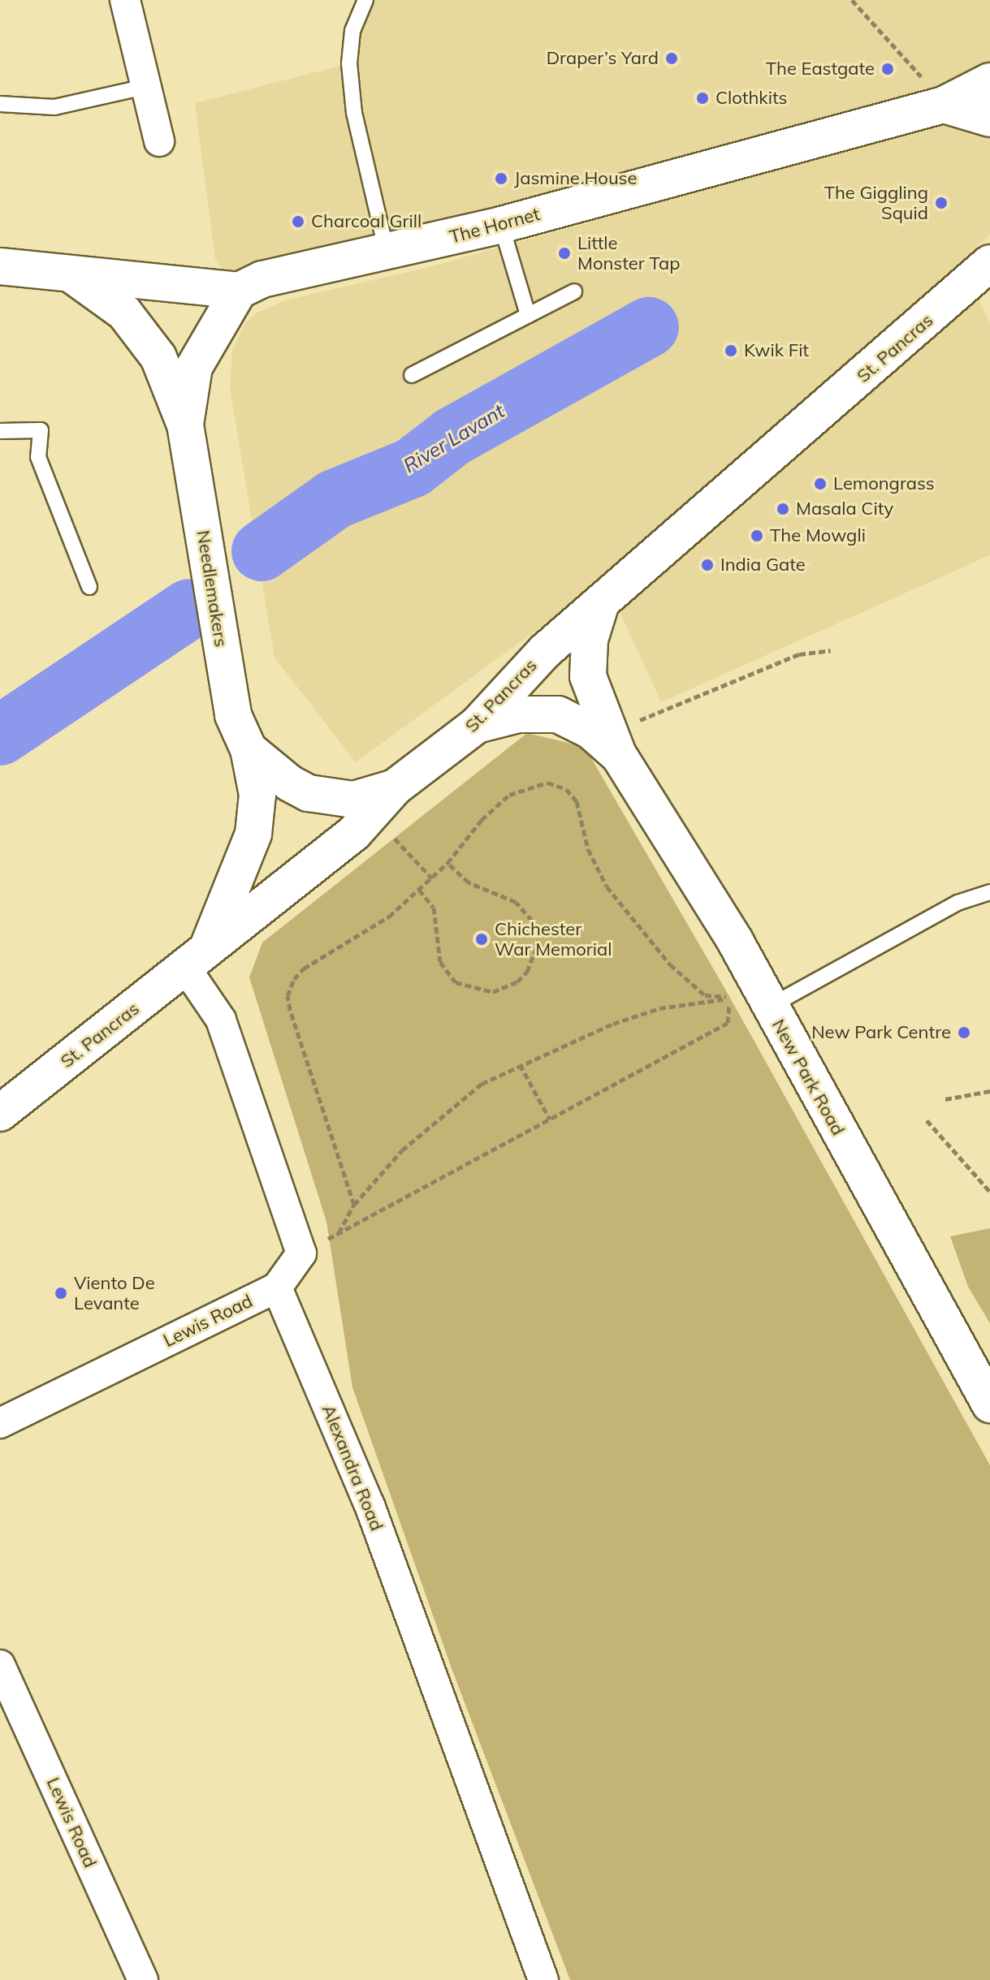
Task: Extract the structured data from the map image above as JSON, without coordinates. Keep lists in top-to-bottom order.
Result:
{
  "streets": {
    "main road": [
      "The Hornet",
      "St. Pancras",
      "Needlemakers",
      "New Park Road"
    ],
    "street": ["Lewis Road", "Alexandra Road"]
  },
  "crossings": [
    ["The Hornet", "Needlemakers"],
    ["St. Pancras", "Needlemakers"],
    ["St. Pancras", "New Park Road"],
    ["Lewis Road", "Alexandra Road"]
  ],
  "water": ["River Lavant"],
  "places": [
    "Draper’s Yard",
    "The Eastgate",
    "Clothkits",
    "Jasmine House",
    "The Giggling Squid",
    "Charcoal Grill",
    "Little Monster Tap",
    "Kwik Fit",
    "Lemongrass",
    "Masala City",
    "The Mowgli",
    "India Gate",
    "Chichester War Memorial",
    "New Park Centre",
    "Viento De Levante"
  ]
}
